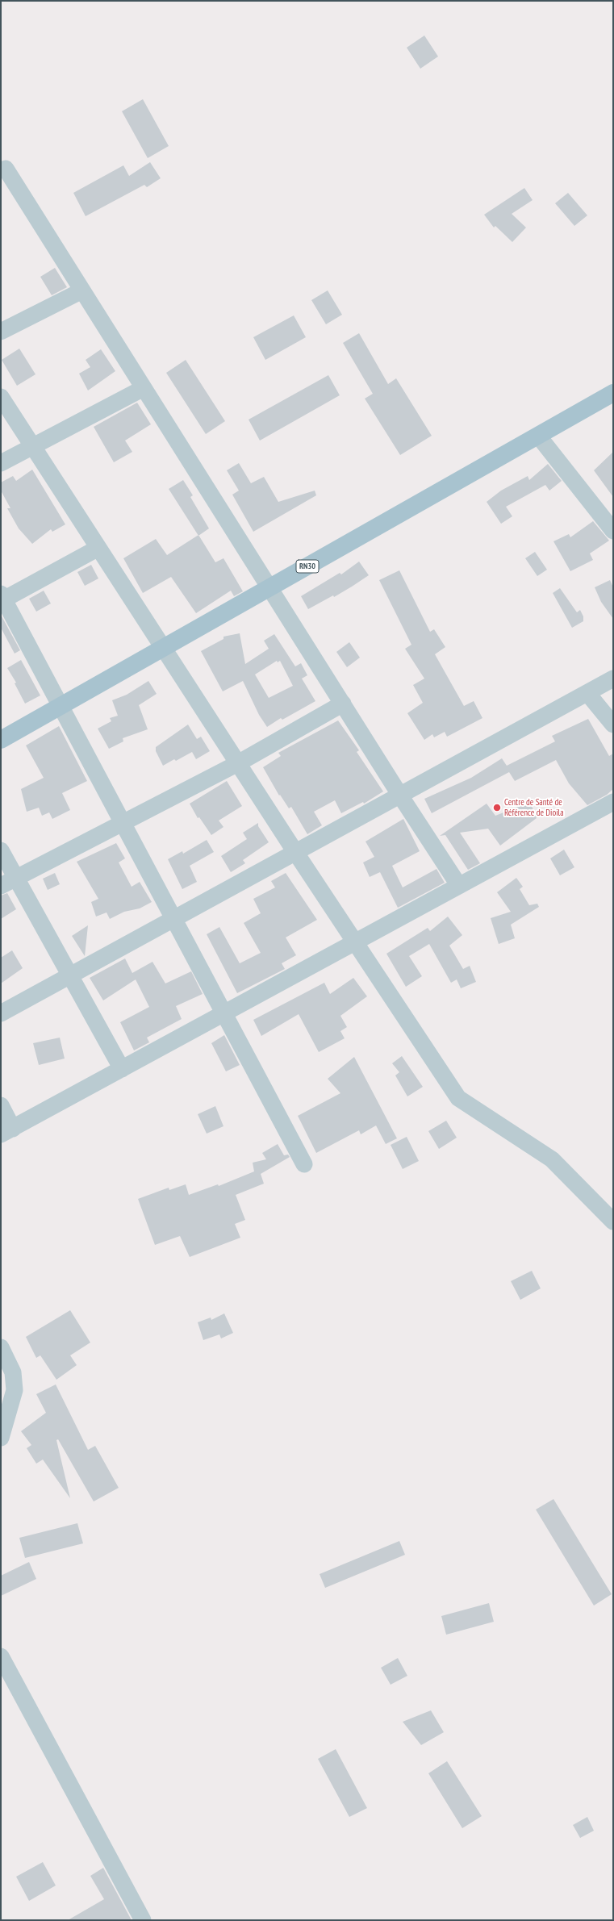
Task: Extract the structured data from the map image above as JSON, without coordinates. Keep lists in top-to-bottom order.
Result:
{
  "streets": {
    "main road": ["RN30"]
  },
  "places": ["Centre de Santé de Référence de Dioila"]
}
